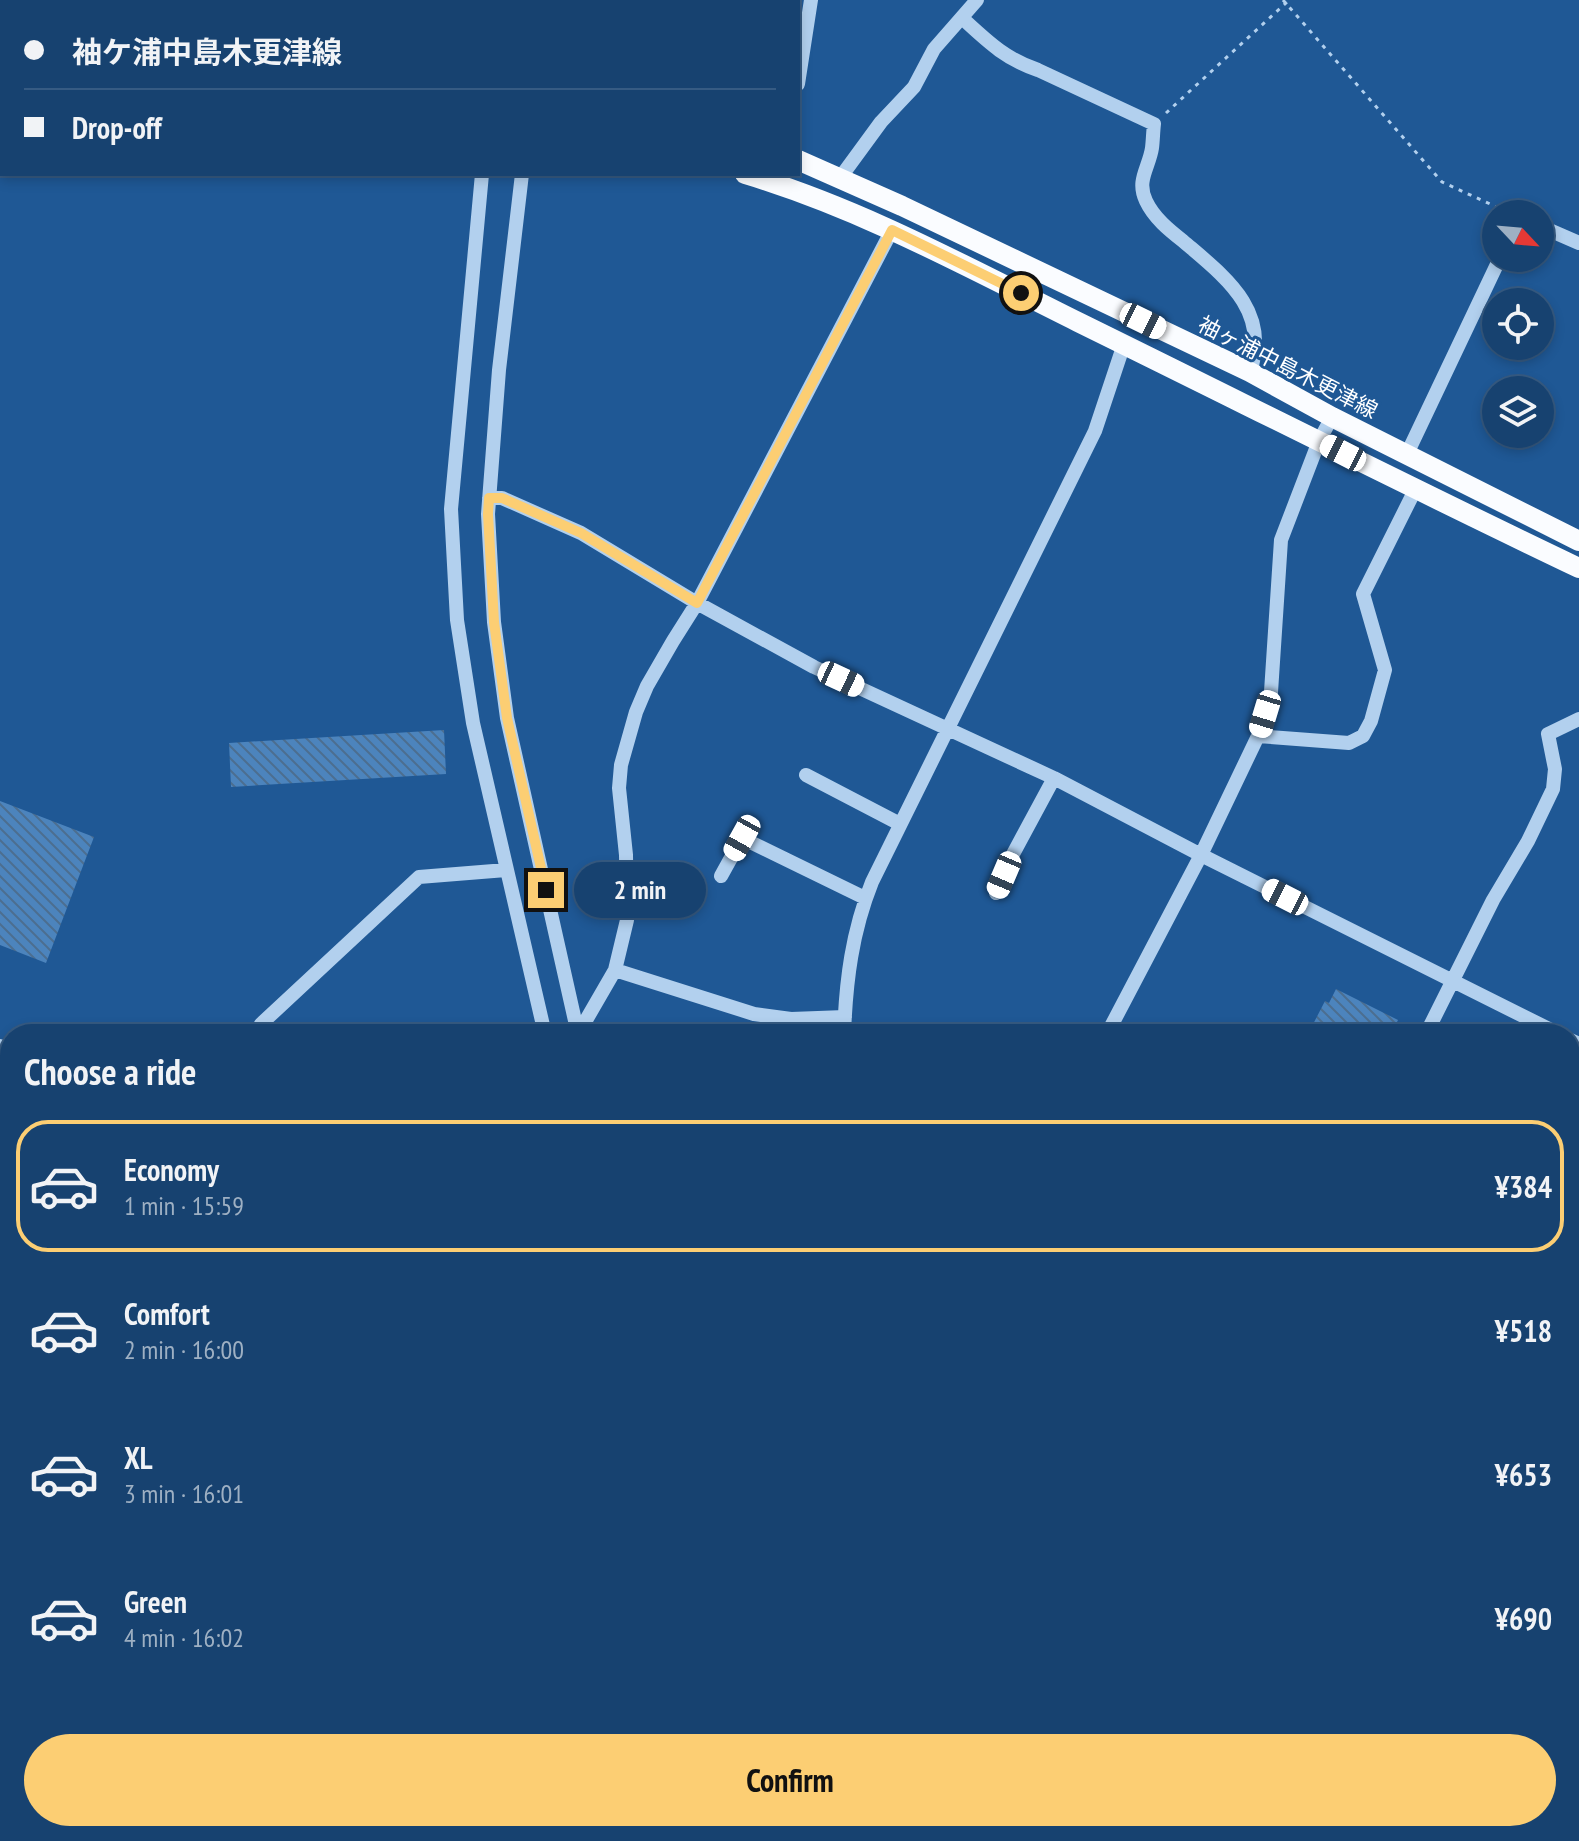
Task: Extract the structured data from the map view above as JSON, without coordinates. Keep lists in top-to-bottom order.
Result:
{
  "streets": {
    "main road": ["袖ヶ浦中島木更津線"]
  },
  "north": "bottom right",
  "page": {
    "banner": ["袖ケ浦中島木更津線", "Drop-off"],
    "bubble": "2 min",
    "heading": "Choose a ride",
    "list": [
      {
        "name": "Economy",
        "note": "1 min · 15:59",
        "value": "¥384"
      },
      {
        "name": "Comfort",
        "note": "2 min · 16:00",
        "value": "¥518"
      },
      {
        "name": "XL",
        "note": "3 min · 16:01",
        "value": "¥653"
      },
      {
        "name": "Green",
        "note": "4 min · 16:02",
        "value": "¥690"
      }
    ],
    "buttons": "Confirm"
  }
}
